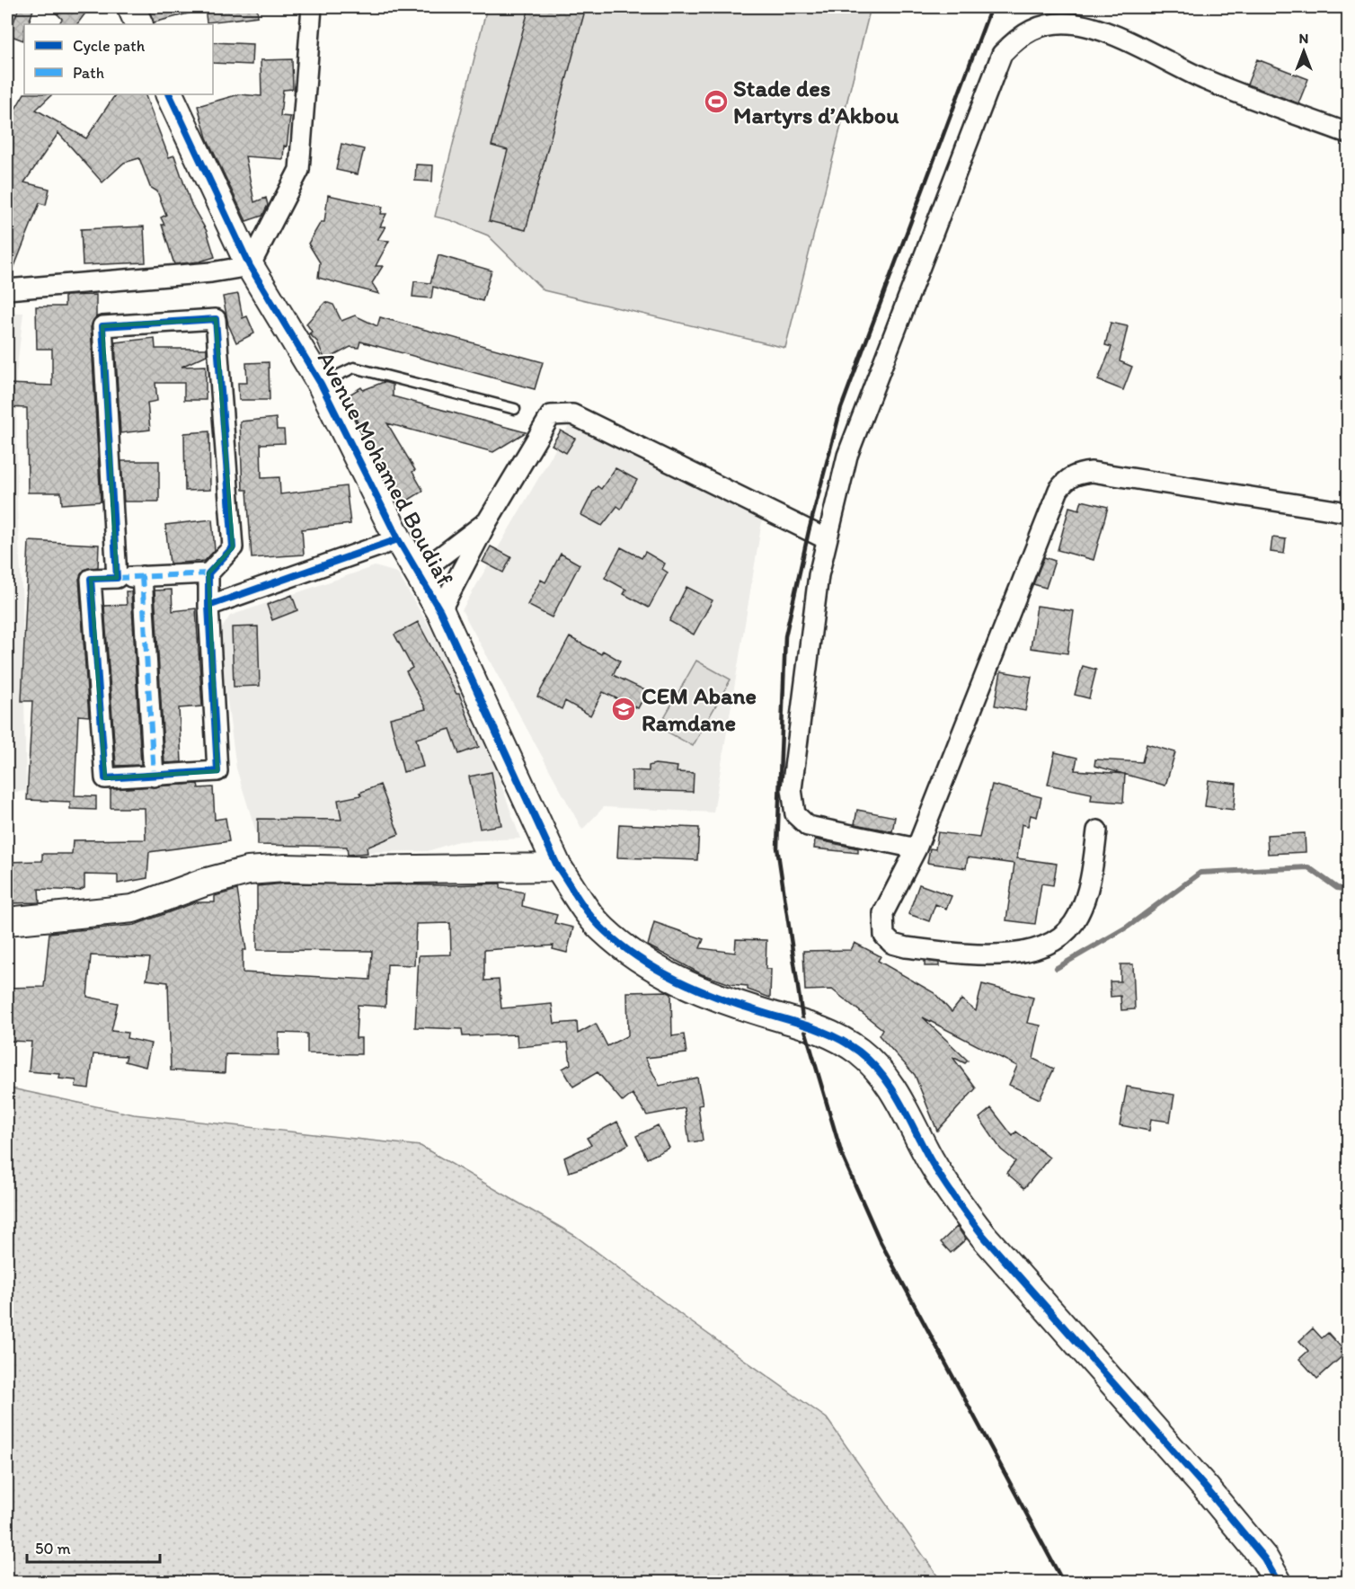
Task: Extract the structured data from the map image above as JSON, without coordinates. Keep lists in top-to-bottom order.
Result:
{
  "streets": {
    "street": ["Avenue Mohamed Boudiaf"]
  },
  "places": {
    "sports": ["Stade des Martyrs d’Akbou"],
    "school or university": ["CEM Abane Ramdane"]
  },
  "legend": ["Cycle path", "Path"],
  "scale_bar": "50 m",
  "north": "top"
}
